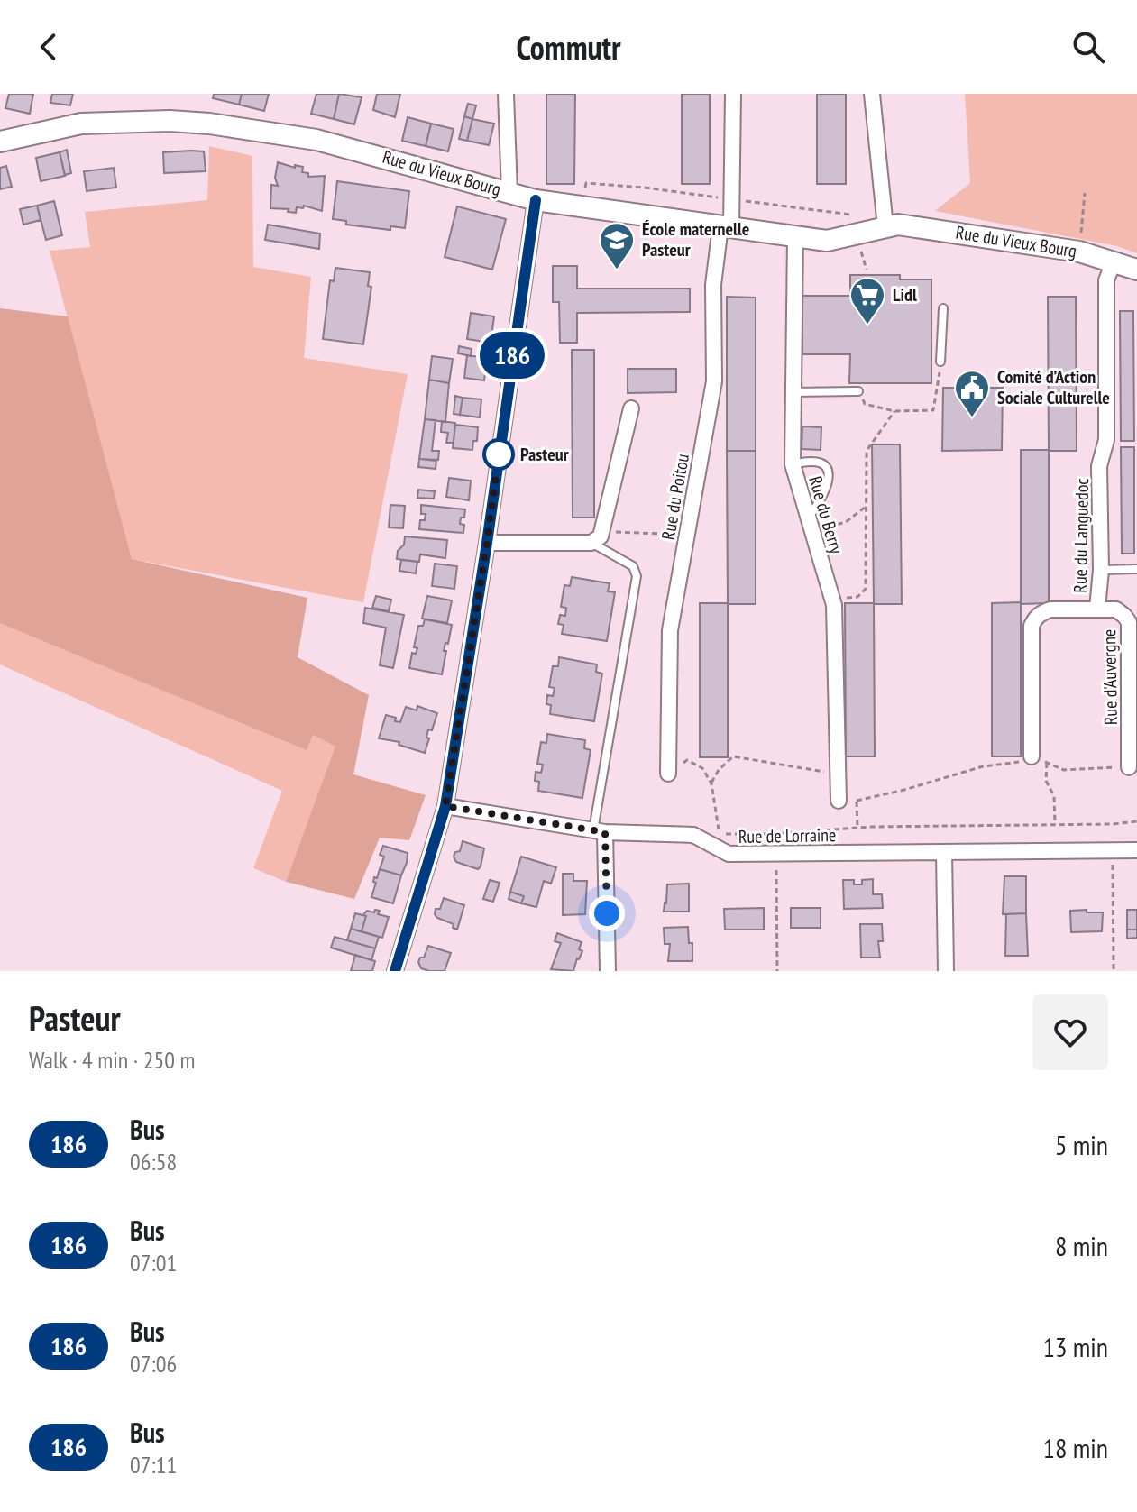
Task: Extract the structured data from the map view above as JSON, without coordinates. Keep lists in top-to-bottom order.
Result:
{
  "streets": {
    "street": [
      "Rue du Vieux Bourg",
      "Rue du Poitou",
      "Rue du Berry",
      "Rue du Languedoc",
      "Rue d'Auvergne",
      "Rue de Lorraine"
    ]
  },
  "crossings": [
    ["Rue du Vieux Bourg", "Rue du Poitou"],
    ["Rue du Vieux Bourg", "Rue du Berry"],
    ["Rue du Vieux Bourg", "Rue du Languedoc"],
    ["Rue du Languedoc", "Rue d'Auvergne"]
  ],
  "places": {
    "school or university": ["École maternelle Pasteur"],
    "supermarket": ["Lidl"],
    "public building": ["Comité d’Action Sociale Culturelle"],
    "other": ["Pasteur"]
  },
  "lines": ["bus line 186"],
  "page": {
    "header": "Commutr",
    "on_map": "186",
    "heading": ["Pasteur", "Walk · 4 min · 250 m"],
    "list": [
      {
        "mark": "186",
        "name": "Bus",
        "note": "06:58",
        "value": "5 min"
      },
      {
        "mark": "186",
        "name": "Bus",
        "note": "07:01",
        "value": "8 min"
      },
      {
        "mark": "186",
        "name": "Bus",
        "note": "07:06",
        "value": "13 min"
      },
      {
        "mark": "186",
        "name": "Bus",
        "note": "07:11",
        "value": "18 min"
      }
    ]
  }
}
